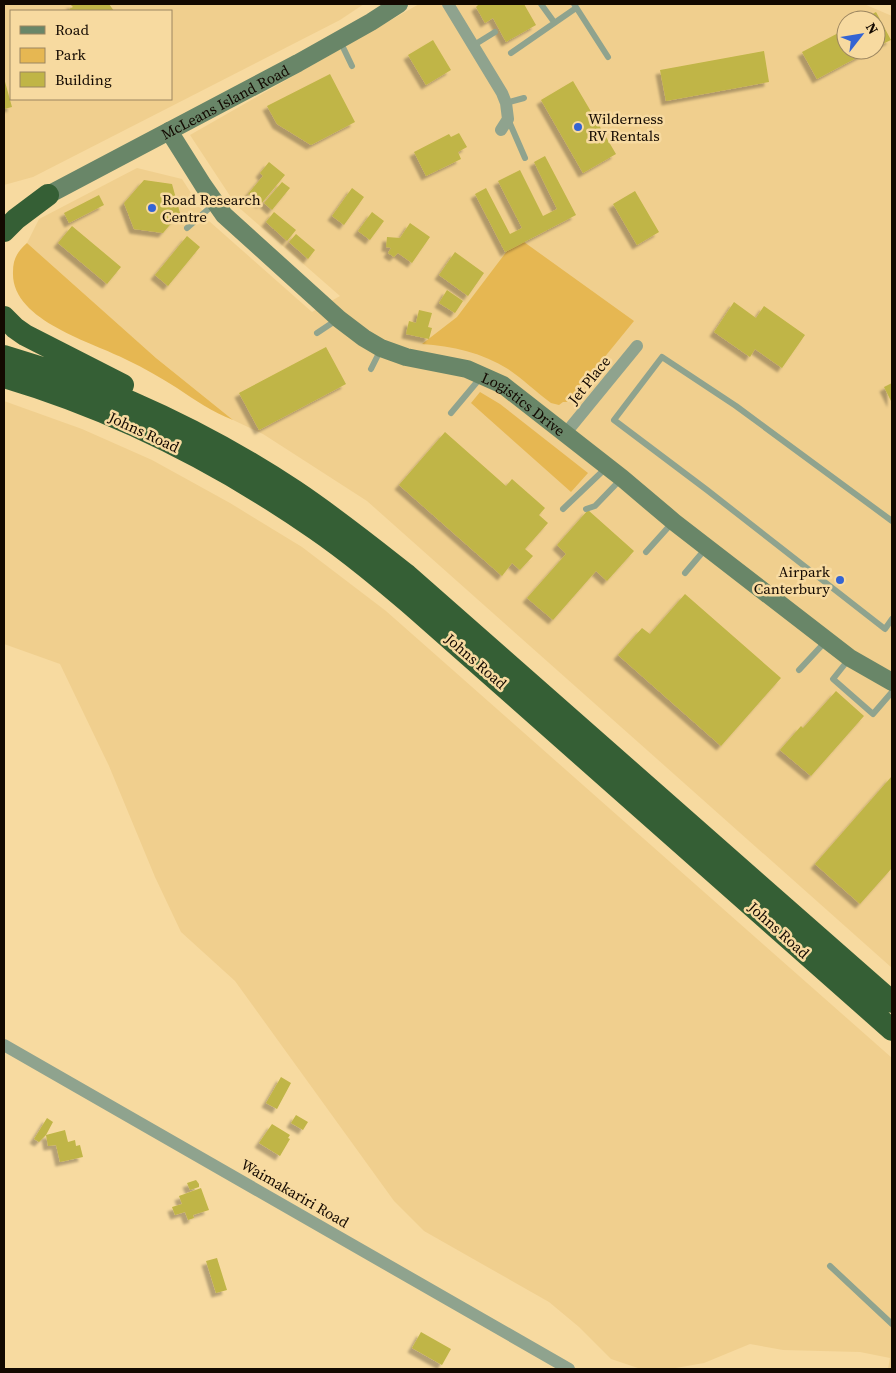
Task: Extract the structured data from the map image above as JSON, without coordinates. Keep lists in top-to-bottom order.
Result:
{
  "streets": {
    "highway": ["Johns Road"],
    "street": [
      "McLeans Island Road",
      "Jet Place",
      "Logistics Drive",
      "Waimakariri Road"
    ]
  },
  "crossings": [
    ["McLeans Island Road", "Logistics Drive"],
    ["Jet Place", "Logistics Drive"]
  ],
  "places": ["Wilderness RV Rentals", "Road Research Centre", "Airpark Canterbury"],
  "legend": ["Road", "Park", "Building"],
  "north": "top right"
}
